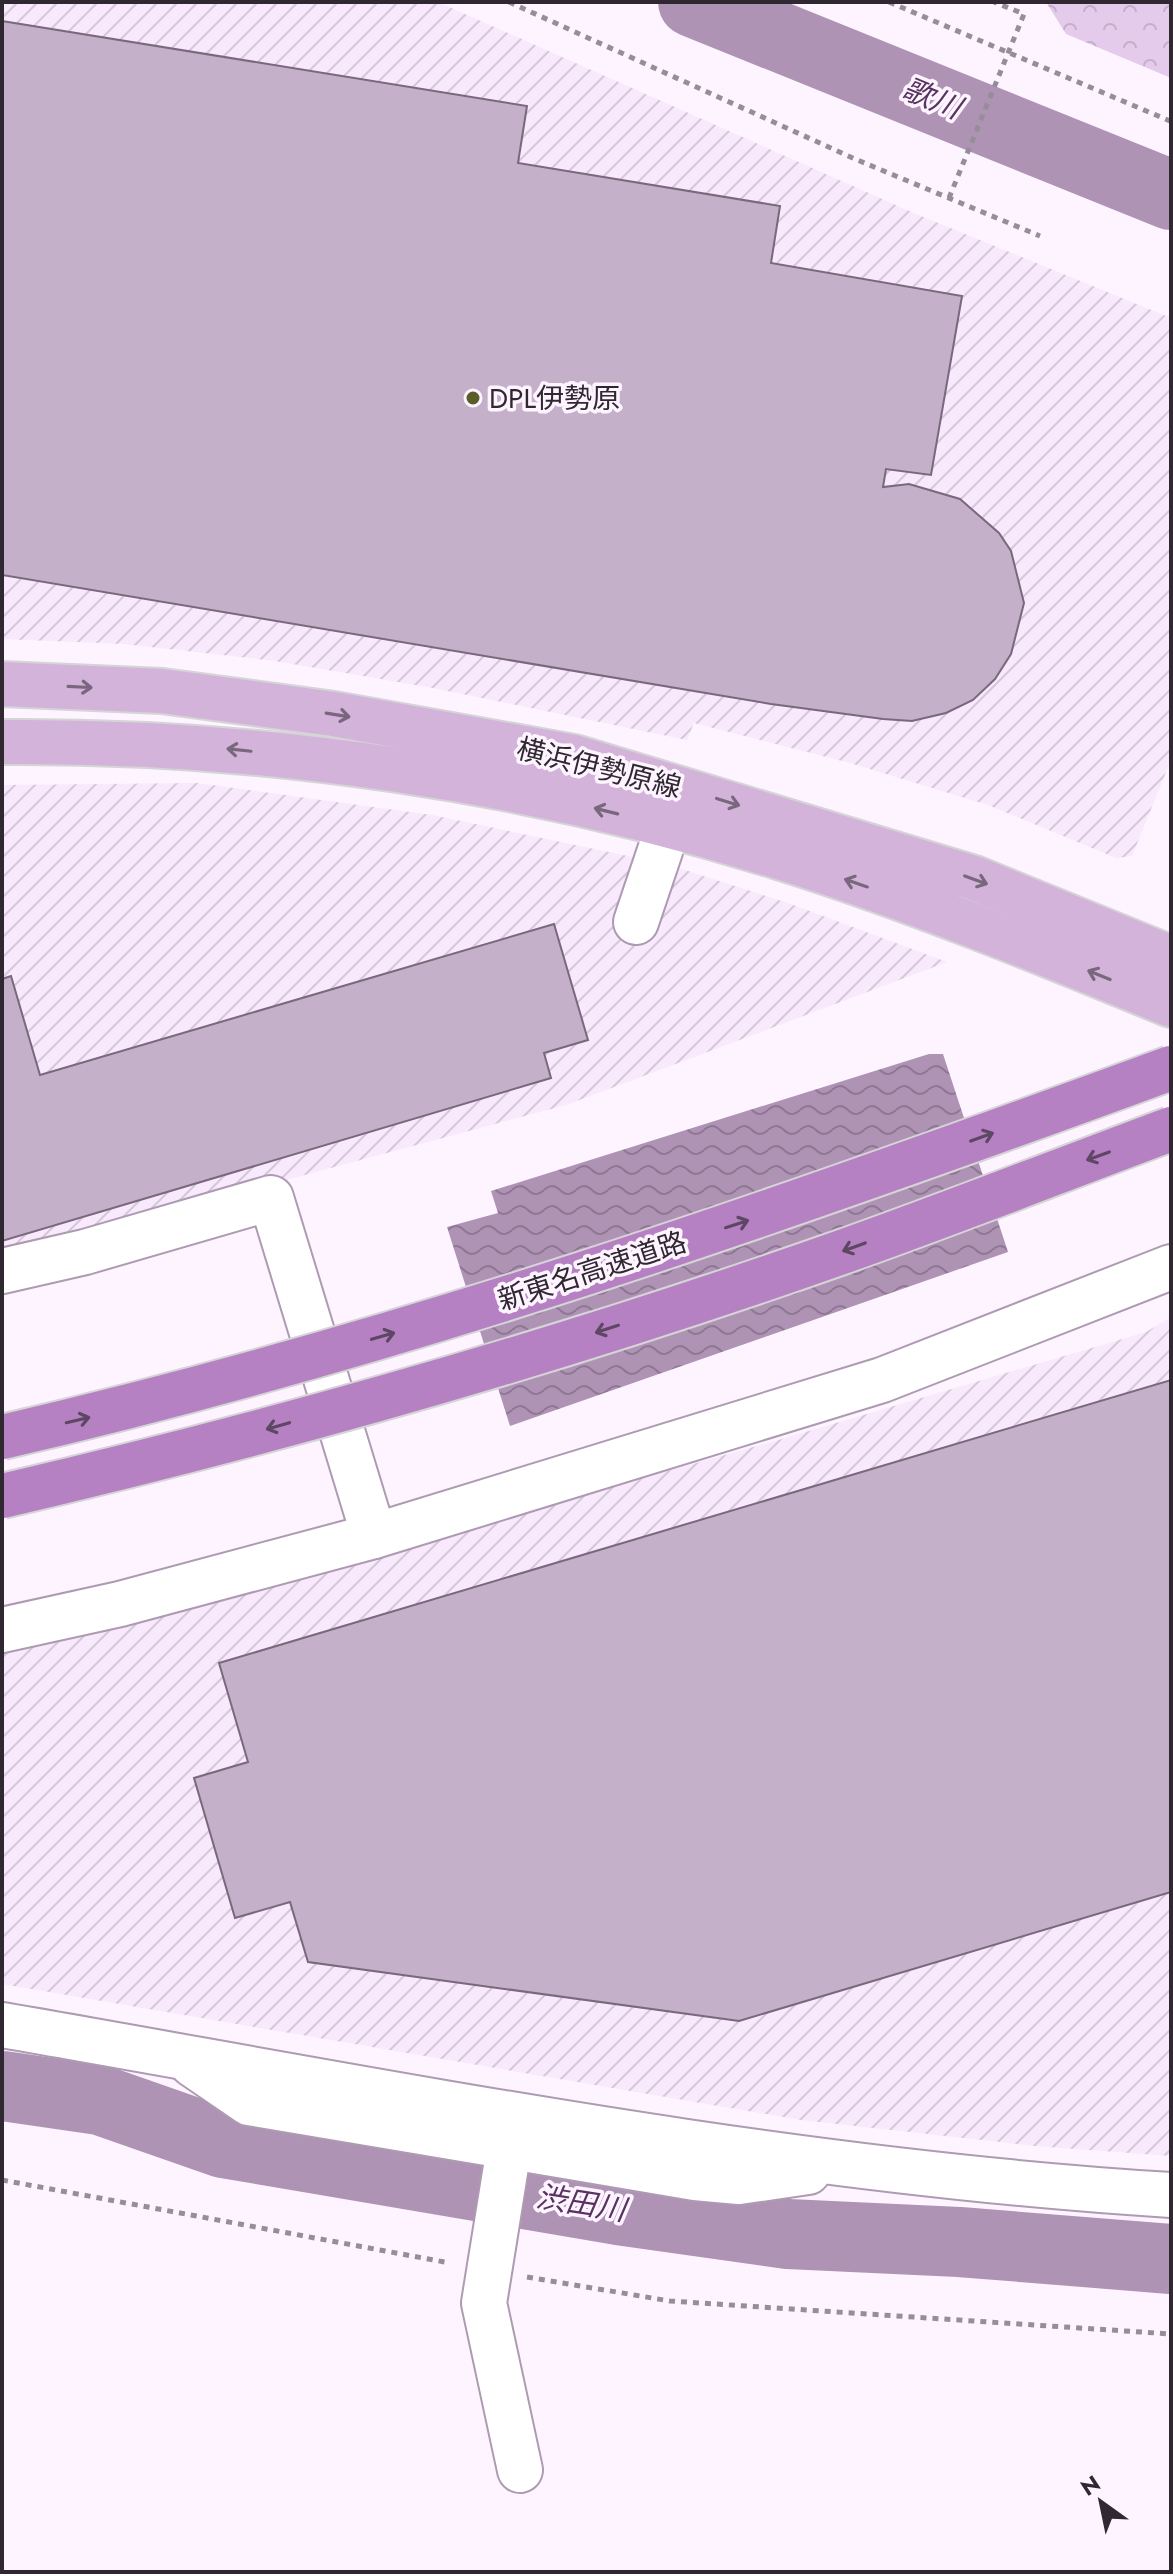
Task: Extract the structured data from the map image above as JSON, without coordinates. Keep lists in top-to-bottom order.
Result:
{
  "streets": {
    "highway": ["新東名高速道路"],
    "main road": ["横浜伊勢原線"]
  },
  "water": ["歌川", "渋田川"],
  "places": ["DPL伊勢原"],
  "north": "top left"
}
